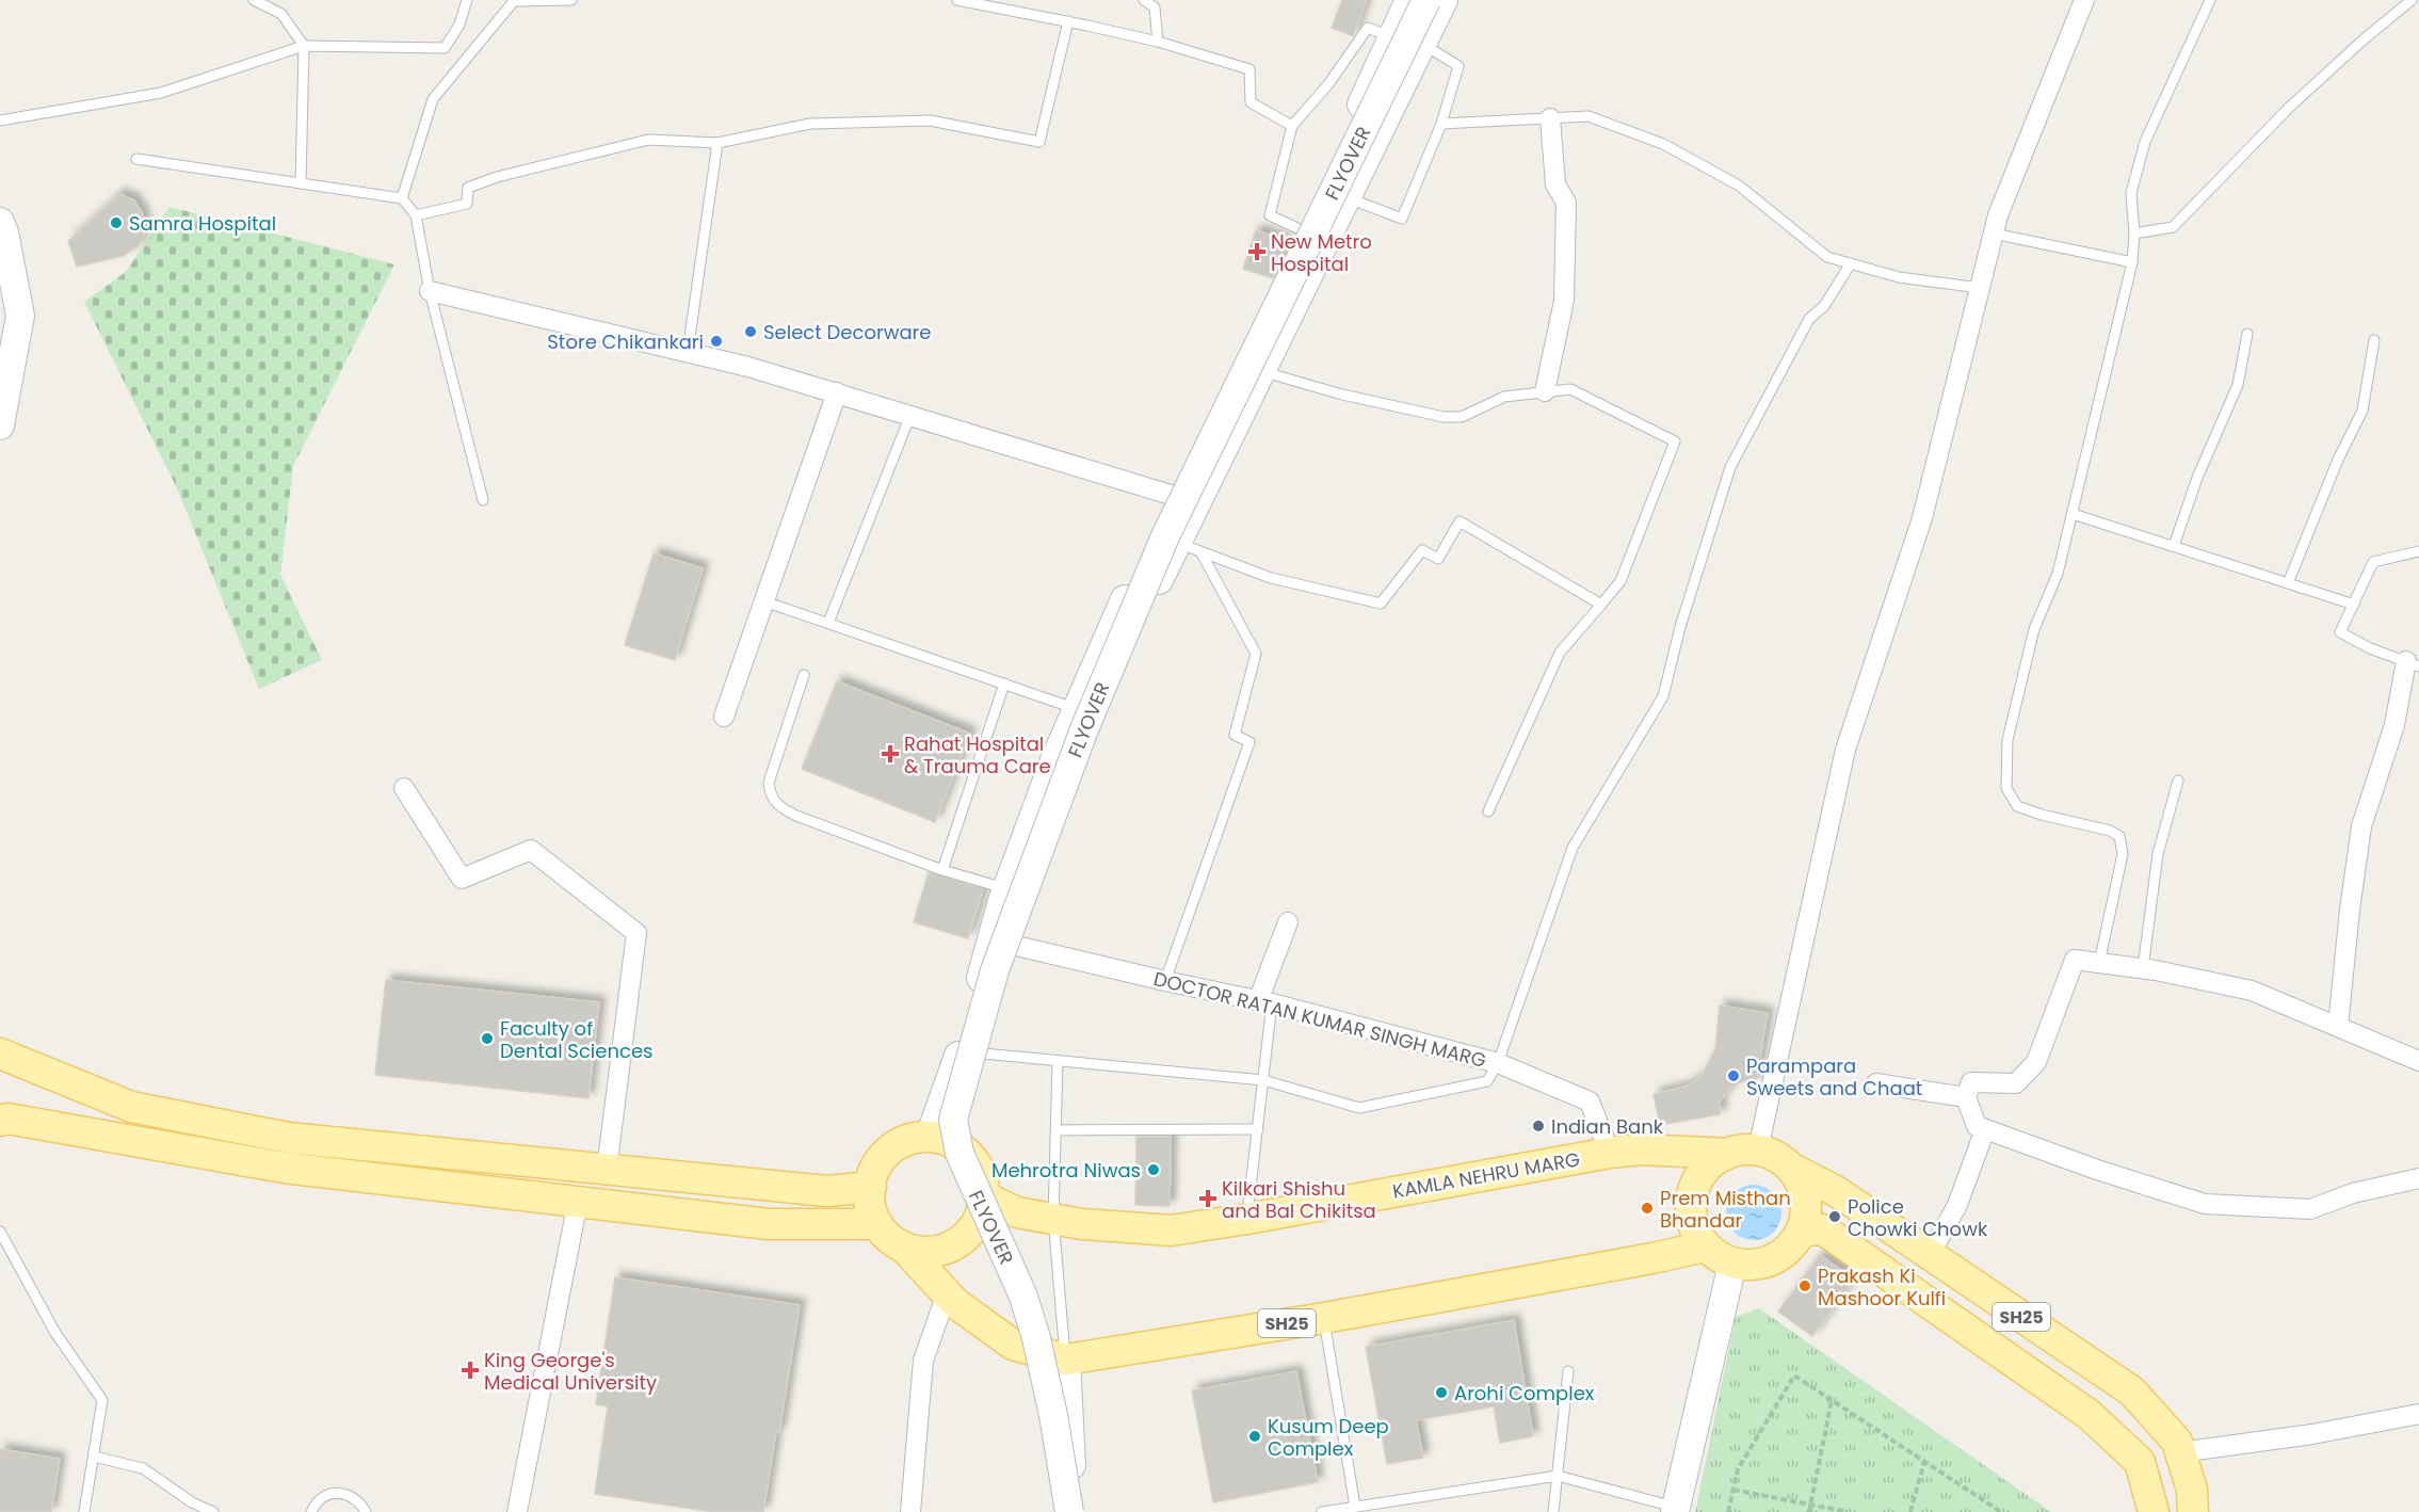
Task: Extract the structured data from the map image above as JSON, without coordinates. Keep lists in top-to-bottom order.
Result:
{
  "streets": {
    "main road": ["FLYOVER", "KAMLA NEHRU MARG", "SH25"],
    "street": ["DOCTOR RATAN KUMAR SINGH MARG"]
  },
  "crossings": [
    ["DOCTOR RATAN KUMAR SINGH MARG", "KAMLA NEHRU MARG"],
    ["KAMLA NEHRU MARG", "SH25"]
  ],
  "places": {
    "other": [
      "Samra Hospital",
      "Select Decorware",
      "Store Chikankari",
      "Faculty of Dental Sciences",
      "Parampara Sweets and Chaat",
      "Indian Bank",
      "Mehrotra Niwas",
      "Prem Misthan Bhandar",
      "Police Chowki Chowk",
      "Prakash Ki Mashoor Kulfi",
      "Arohi Complex",
      "Kusum Deep Complex"
    ],
    "health": [
      "New Metro Hospital",
      "Rahat Hospital & Trauma Care",
      "Kilkari Shishu and Bal Chikitsa",
      "King George's Medical University"
    ]
  }
}
